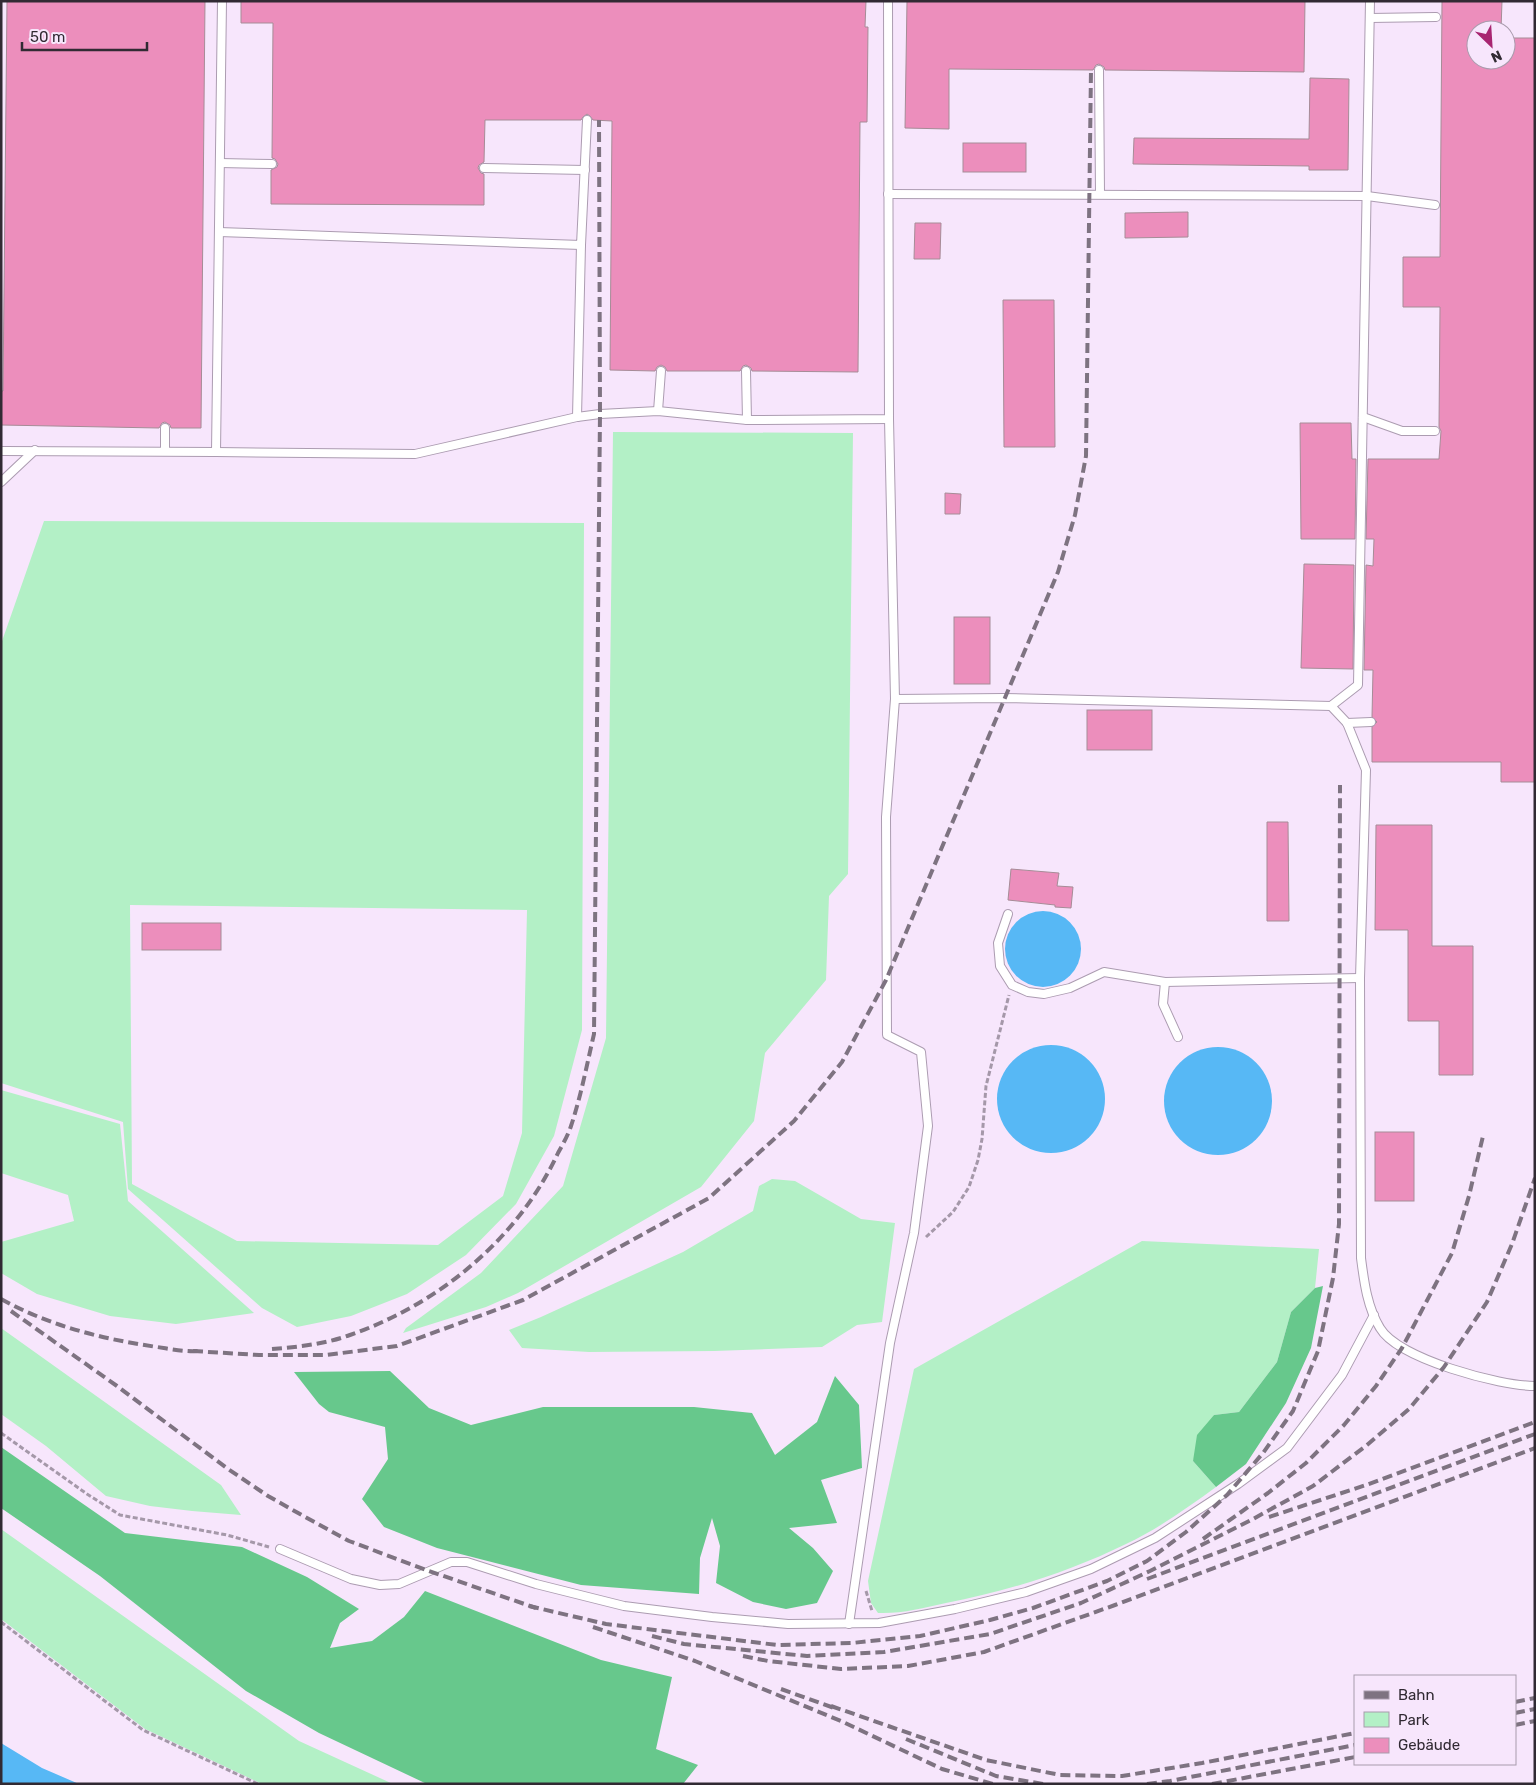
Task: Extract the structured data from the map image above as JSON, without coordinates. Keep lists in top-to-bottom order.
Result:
{
  "legend": ["Bahn", "Park", "Gebäude"],
  "scale_bar": "50 m",
  "north": "bottom right"
}
